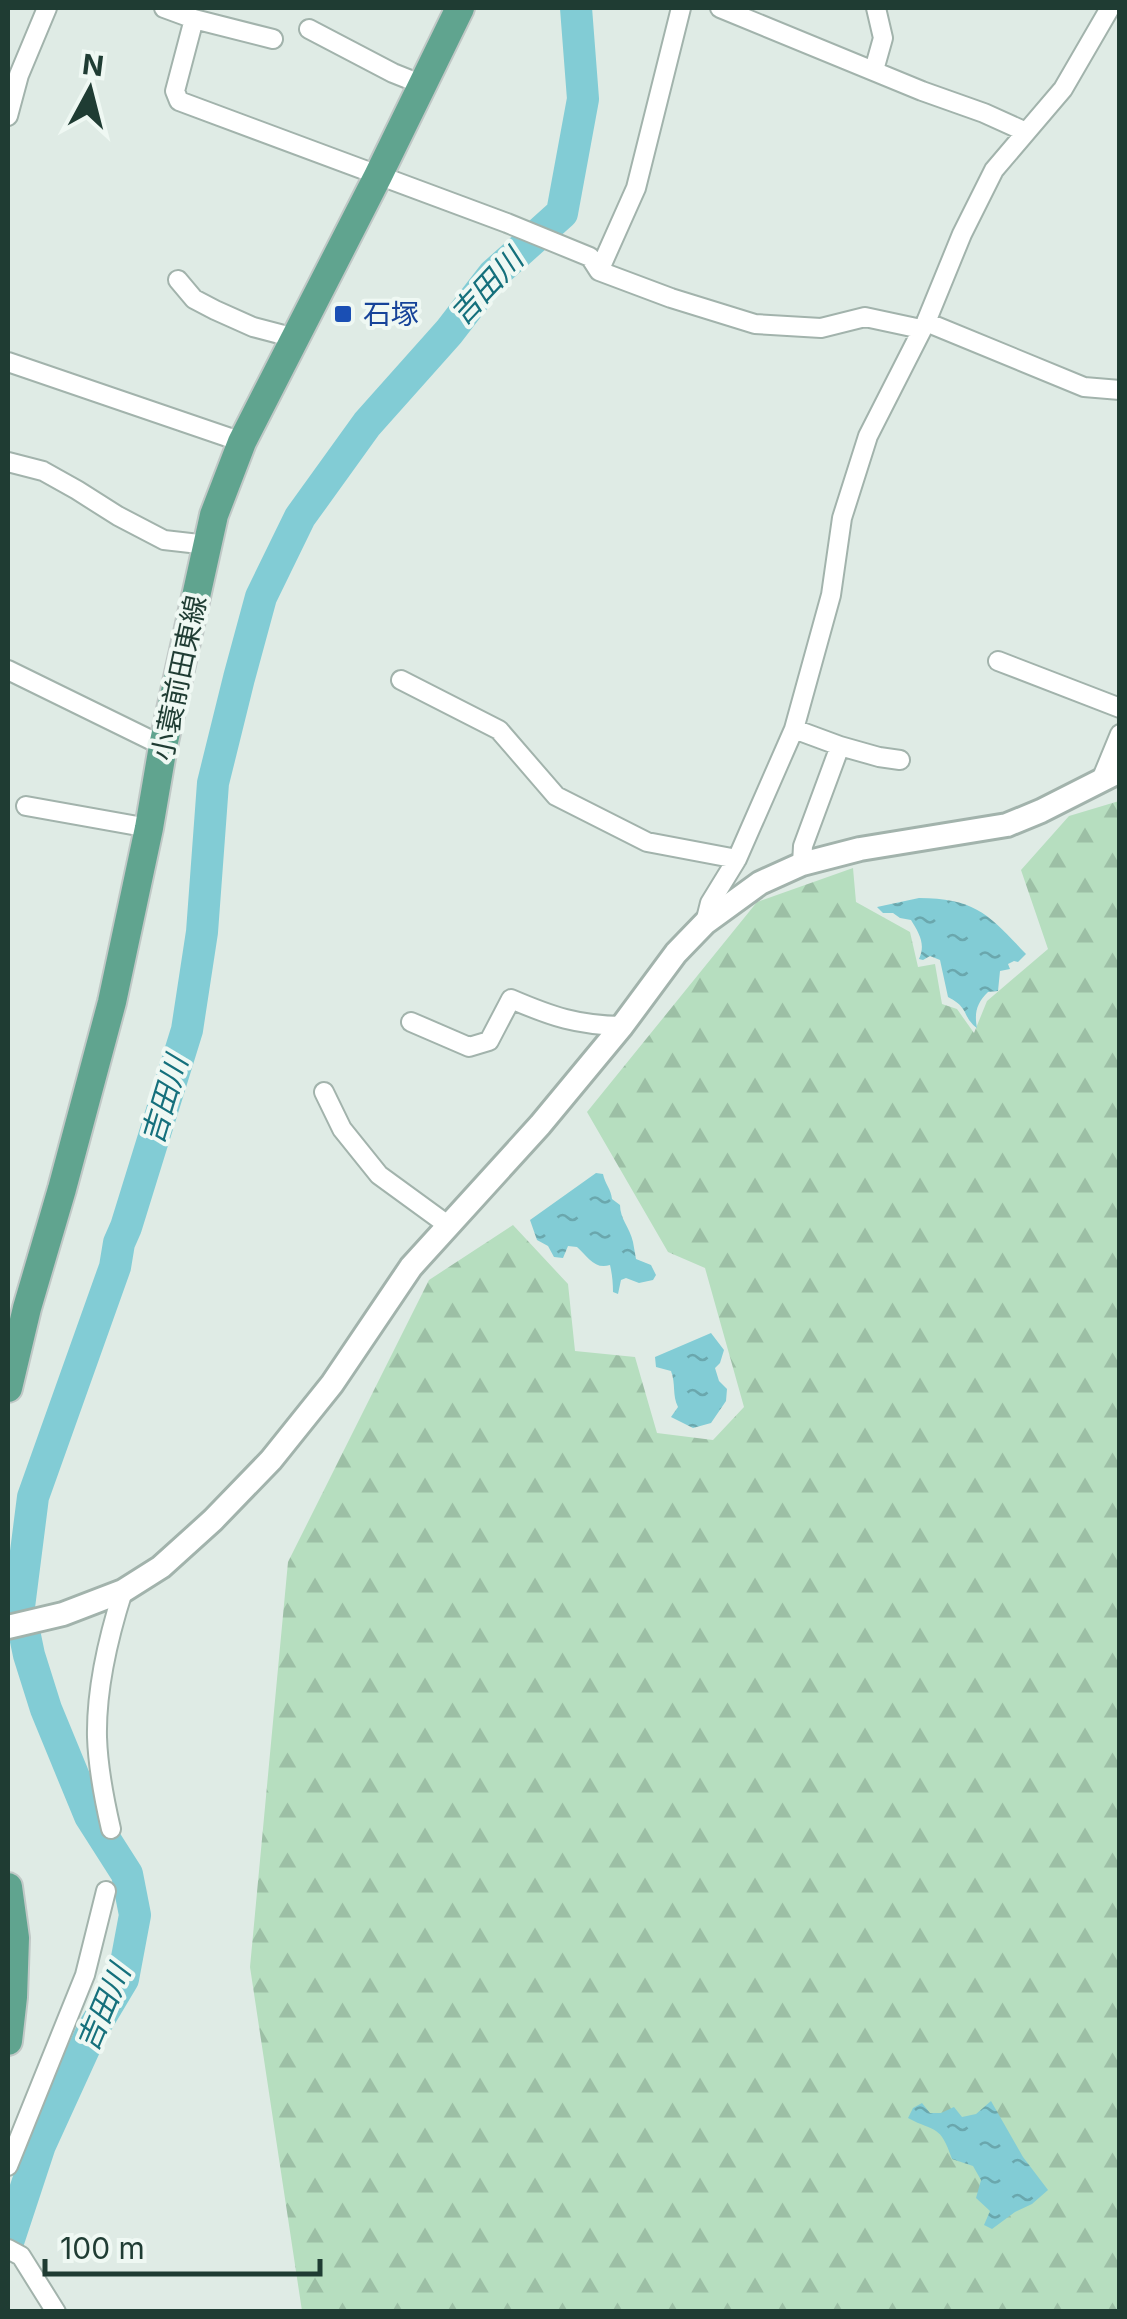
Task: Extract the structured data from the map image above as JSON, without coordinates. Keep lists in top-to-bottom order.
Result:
{
  "streets": {
    "main road": ["小蓑前田東線"]
  },
  "water": ["吉田川"],
  "places": {
    "transit": ["石塚"]
  },
  "scale_bar": "100 m",
  "north": "top"
}
